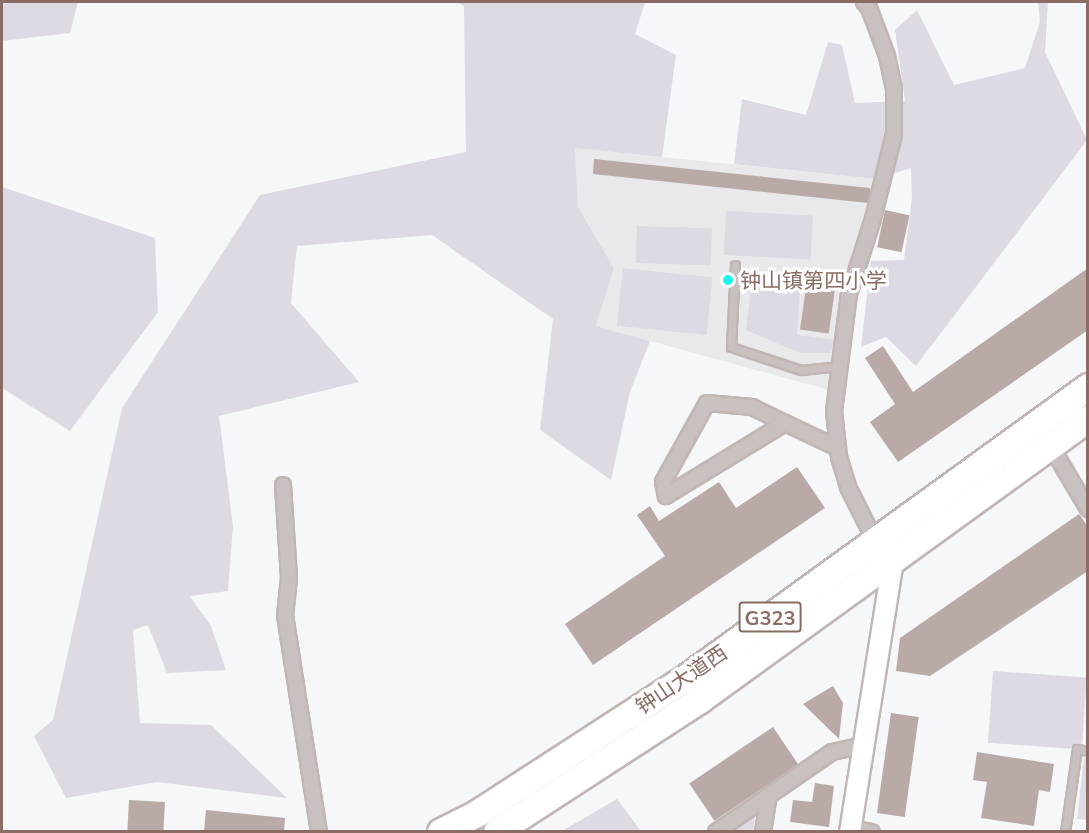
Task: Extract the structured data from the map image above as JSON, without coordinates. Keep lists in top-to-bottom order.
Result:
{
  "streets": {
    "highway": ["G323", "钟山大道西"]
  },
  "places": ["钟山镇第四小学"]
}
